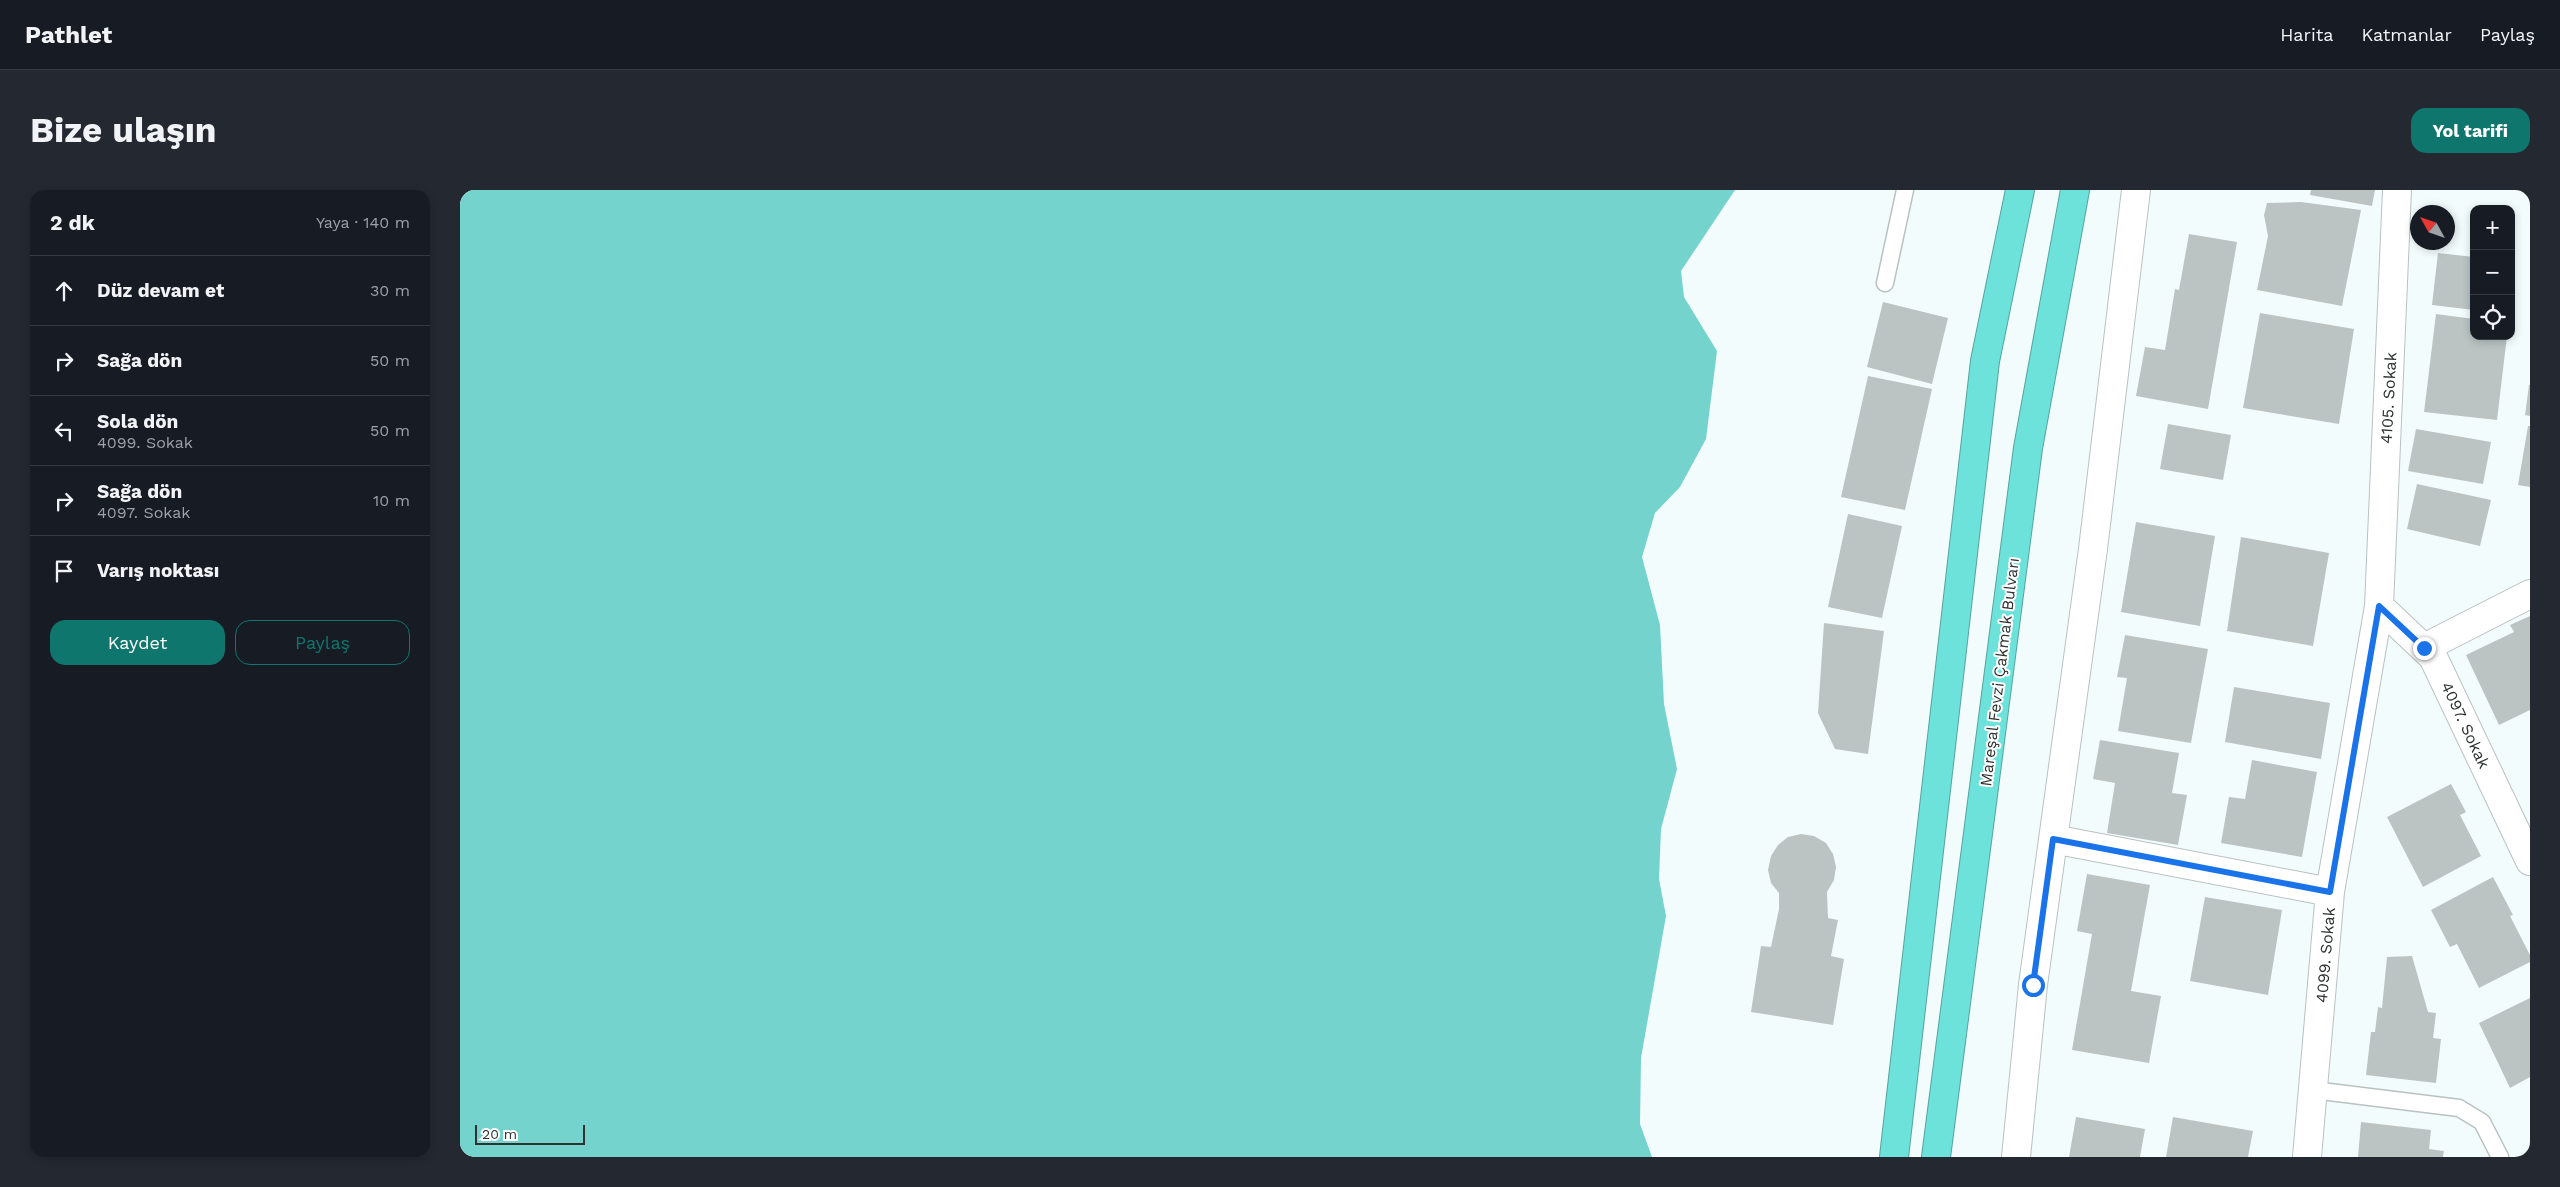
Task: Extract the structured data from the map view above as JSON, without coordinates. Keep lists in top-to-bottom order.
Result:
{
  "streets": {
    "highway": ["Mareşal Fevzi Çakmak Bulvarı"],
    "street": ["4105. Sokak", "4097. Sokak", "4099. Sokak"]
  },
  "crossings": [
    ["4105. Sokak", "4097. Sokak"],
    ["4105. Sokak", "4099. Sokak"],
    ["4097. Sokak", "4099. Sokak"]
  ],
  "scale_bar": "20 m",
  "north": "top left",
  "page": {
    "header": "Pathlet",
    "nav": ["Harita", "Katmanlar", "Paylaş"],
    "buttons": [
      "Yol tarifi",
      ["Kaydet", "Paylaş"]
    ],
    "title": "Bize ulaşın",
    "heading": ["2 dk", "Yaya · 140 m"],
    "map_buttons": ["+", "−"],
    "list": [
      ["Düz devam et", "30 m"],
      ["Sağa dön", "50 m"],
      ["Sola dön", "4099. Sokak", "50 m"],
      ["Sağa dön", "4097. Sokak", "10 m"],
      "Varış noktası"
    ],
    "scale": "20 m"
  }
}
